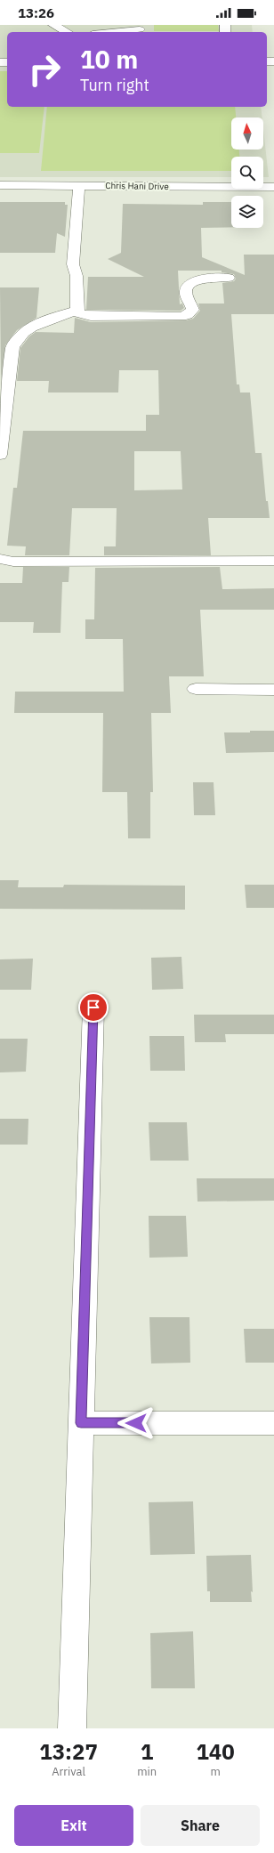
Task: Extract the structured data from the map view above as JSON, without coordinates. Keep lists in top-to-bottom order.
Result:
{
  "streets": {
    "street": ["Chris Hani Drive"]
  },
  "north": "top",
  "page": {
    "status": "13:26",
    "turn": ["10 m", "Turn right"],
    "eta": [
      "13:27",
      "Arrival",
      "1",
      "min",
      "140",
      "m"
    ],
    "buttons": ["Exit", "Share"]
  }
}
